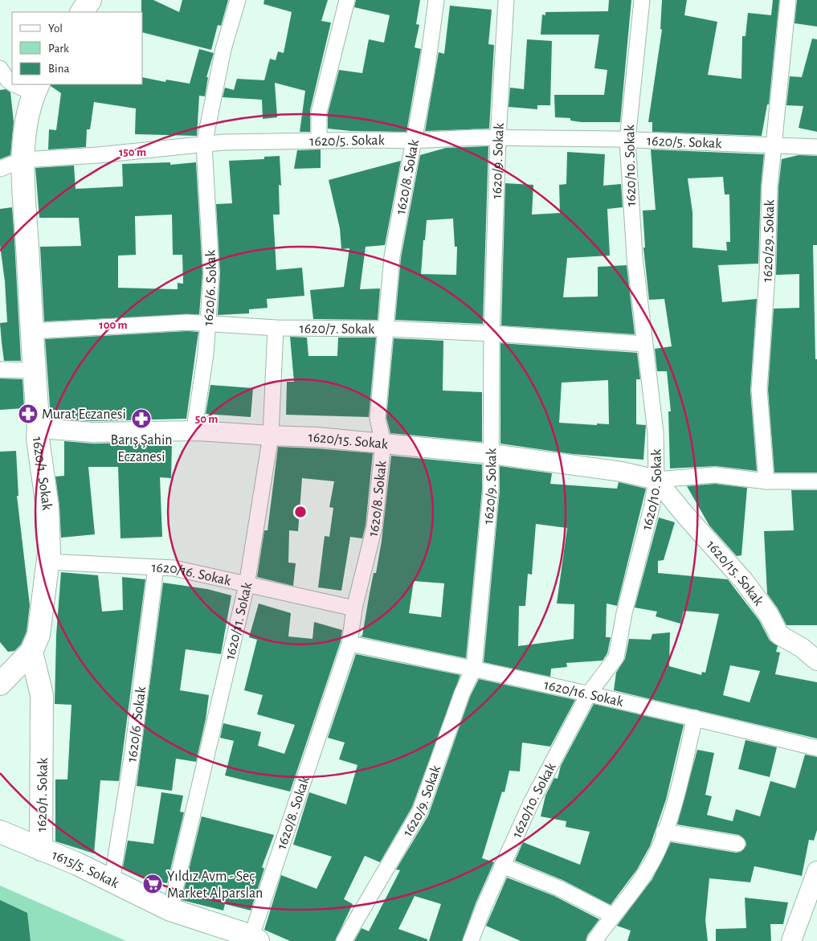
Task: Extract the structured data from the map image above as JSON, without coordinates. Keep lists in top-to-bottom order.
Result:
{
  "streets": {
    "main road": ["1620/1. Sokak", "1615/5. Sokak"],
    "street": [
      "1620/5. Sokak",
      "1620/9. Sokak",
      "1620/10. Sokak",
      "1620/8. Sokak",
      "1620/29. Sokak",
      "1620/6. Sokak",
      "1620/7. Sokak",
      "1620/15. Sokak",
      "1620/16. Sokak",
      "1620/11. Sokak"
    ]
  },
  "crossings": [
    ["1620/5. Sokak", "1620/9. Sokak"],
    ["1620/5. Sokak", "1620/10. Sokak"],
    ["1620/5. Sokak", "1620/8. Sokak"],
    ["1620/5. Sokak", "1620/29. Sokak"],
    ["1620/5. Sokak", "1620/6. Sokak"],
    ["1620/5. Sokak", "1620/1. Sokak"],
    ["1620/9. Sokak", "1620/7. Sokak"],
    ["1620/9. Sokak", "1620/15. Sokak"],
    ["1620/9. Sokak", "1620/16. Sokak"],
    ["1620/10. Sokak", "1620/7. Sokak"],
    ["1620/10. Sokak", "1620/15. Sokak"],
    ["1620/10. Sokak", "1620/16. Sokak"],
    ["1620/8. Sokak", "1620/7. Sokak"],
    ["1620/8. Sokak", "1620/15. Sokak"],
    ["1620/8. Sokak", "1620/16. Sokak"],
    ["1620/8. Sokak", "1615/5. Sokak"],
    ["1620/29. Sokak", "1620/15. Sokak"],
    ["1620/6. Sokak", "1620/7. Sokak"],
    ["1620/6. Sokak", "1620/15. Sokak"],
    ["1620/6. Sokak", "1620/16. Sokak"],
    ["1620/6. Sokak", "1615/5. Sokak"],
    ["1620/7. Sokak", "1620/1. Sokak"],
    ["1620/7. Sokak", "1620/11. Sokak"],
    ["1620/15. Sokak", "1620/1. Sokak"],
    ["1620/15. Sokak", "1620/11. Sokak"],
    ["1620/1. Sokak", "1620/16. Sokak"],
    ["1620/1. Sokak", "1615/5. Sokak"],
    ["1620/16. Sokak", "1620/11. Sokak"],
    ["1620/11. Sokak", "1615/5. Sokak"]
  ],
  "places": {
    "pharmacy": ["Murat Eczanesi", "Barış Şahin Eczanesi"],
    "supermarket": ["Yıldız Avm - Seç Market Alparslan"]
  },
  "legend": ["Yol", "Park", "Bina"],
  "rings": ["150 m", "100 m", "50 m"]
}
